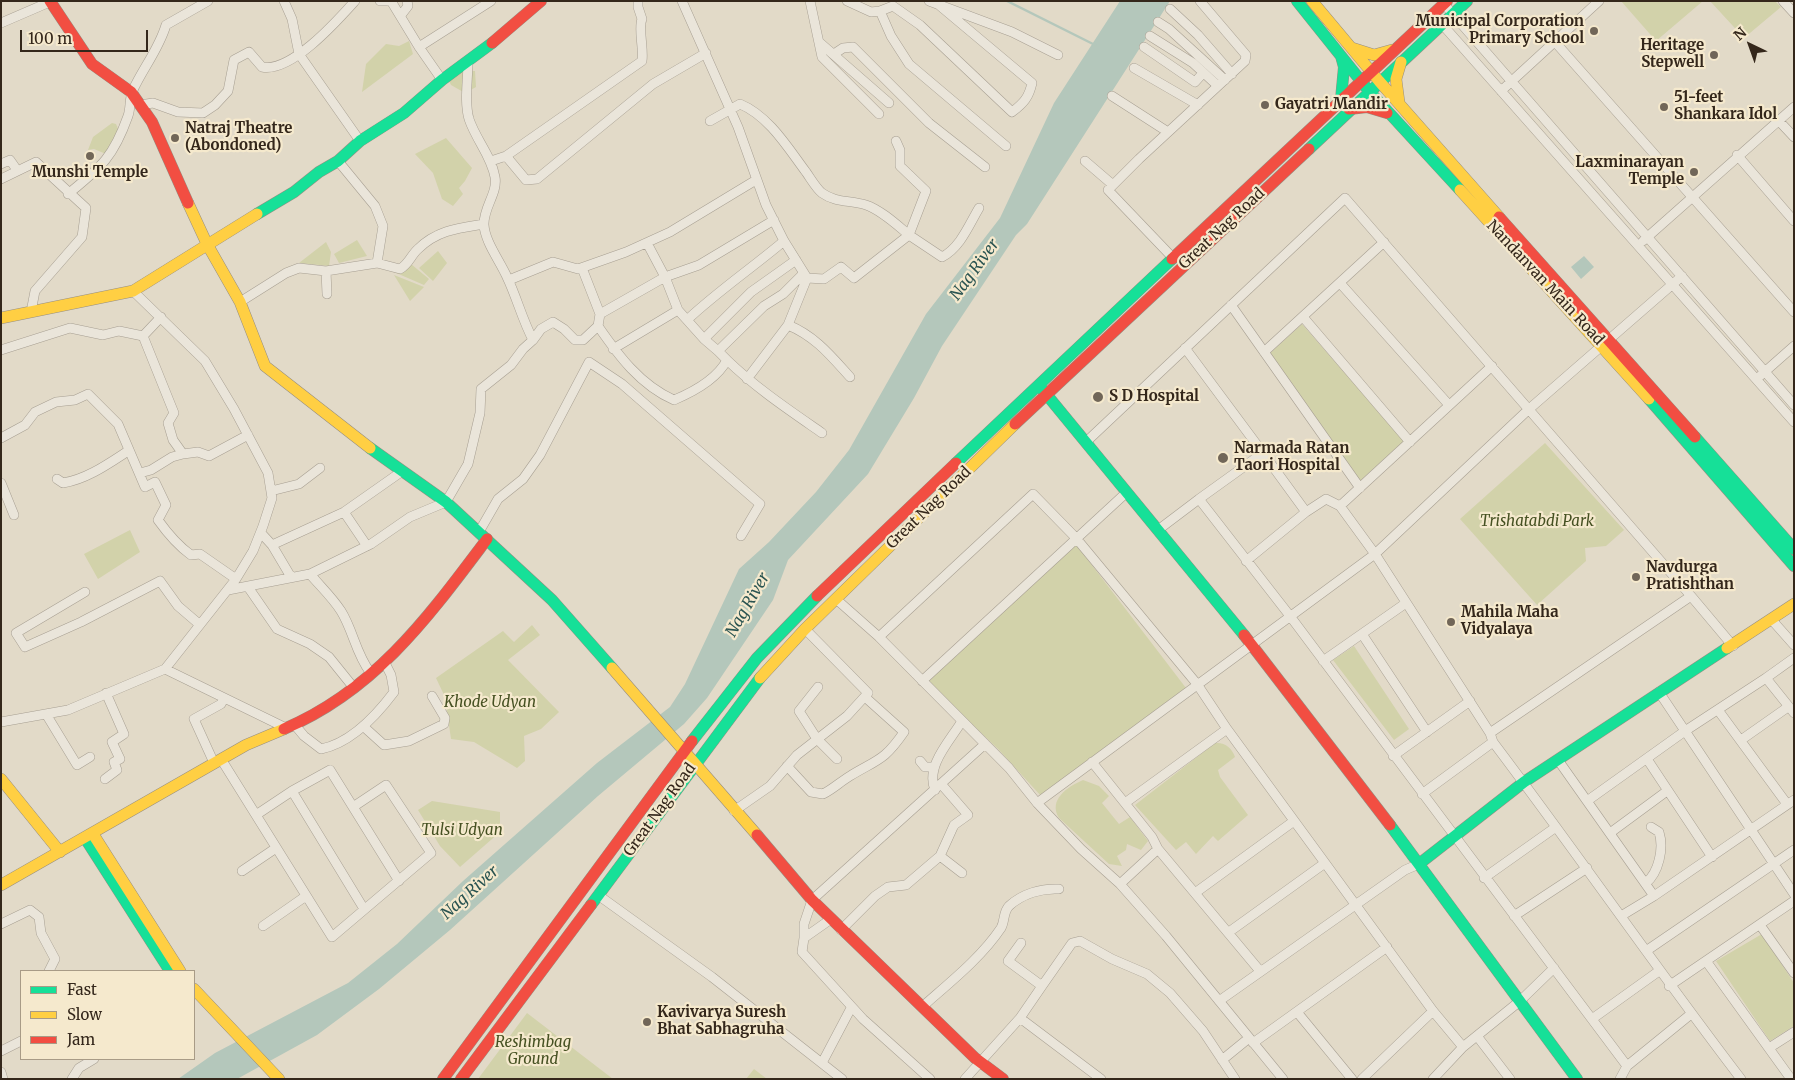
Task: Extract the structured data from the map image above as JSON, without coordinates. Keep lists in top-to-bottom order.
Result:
{
  "streets": {
    "main road": ["Great Nag Road", "Nandanvan Main Road"]
  },
  "crossings": [
    ["Great Nag Road", "Nandanvan Main Road"]
  ],
  "water": ["Nag River"],
  "parks": [
    "Trishatabdi Park",
    "Khode Udyan",
    "Tulsi Udyan",
    "Reshimbag Ground"
  ],
  "places": [
    "Municipal Corporation Primary School",
    "Heritage Stepwell",
    "Gayatri Mandir",
    "51-feet Shankara Idol",
    "Natraj Theatre (Abondoned)",
    "Munshi Temple",
    "Laxminarayan Temple",
    "S D Hospital",
    "Narmada Ratan Taori Hospital",
    "Navdurga Pratishthan",
    "Mahila Maha Vidyalaya",
    "Kavivarya Suresh Bhat Sabhagruha"
  ],
  "legend": ["Fast", "Slow", "Jam"],
  "scale_bar": "100 m",
  "north": "top left"
}
